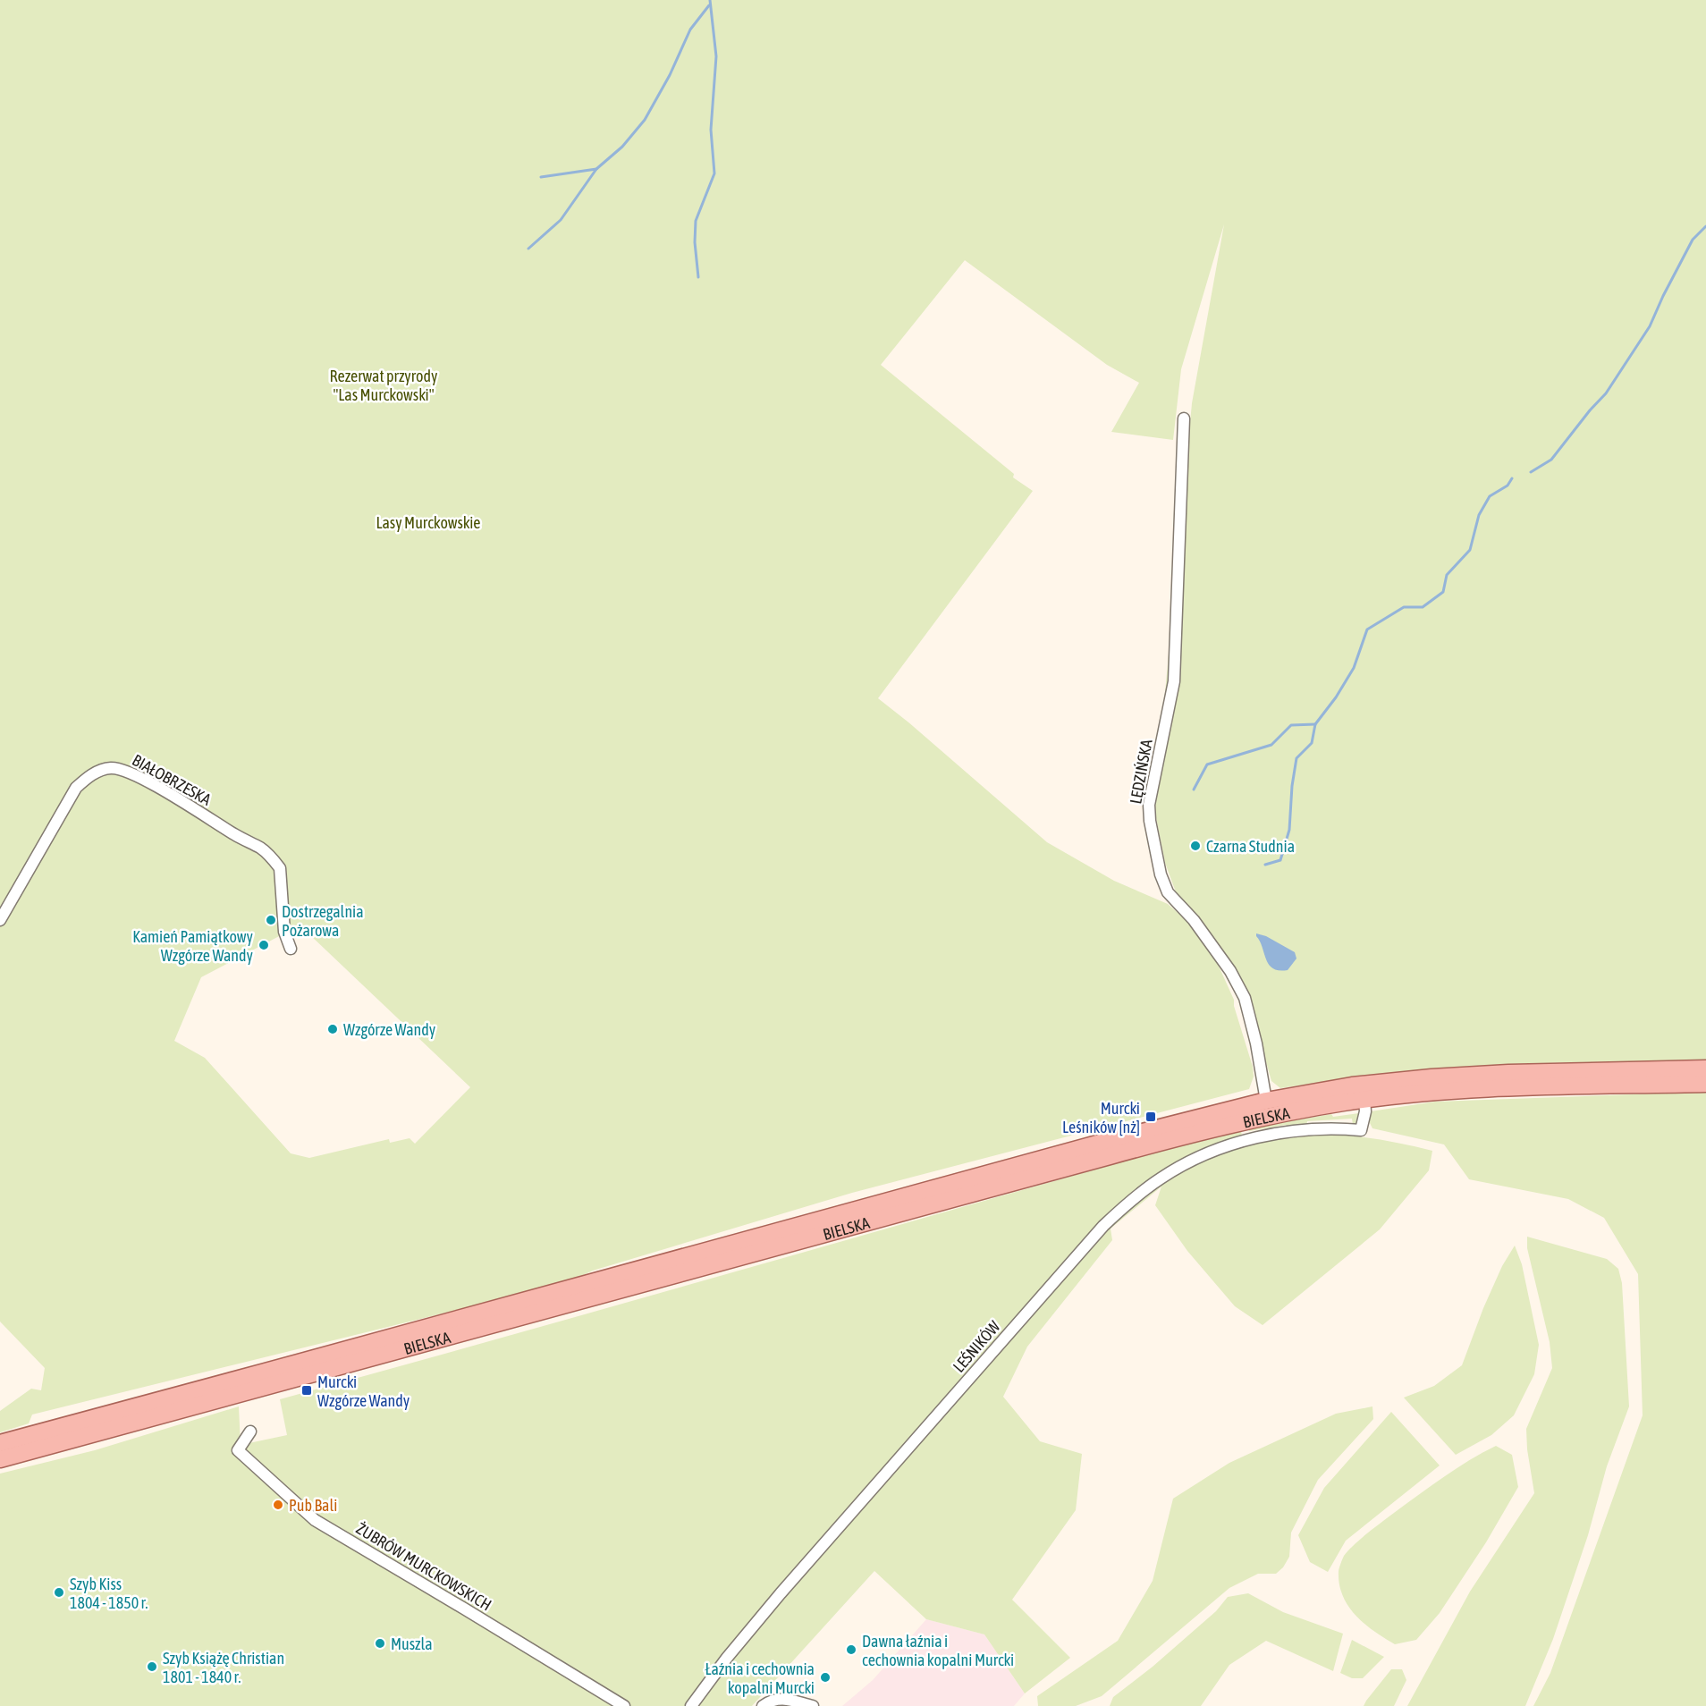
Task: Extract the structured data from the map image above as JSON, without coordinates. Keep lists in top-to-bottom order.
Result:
{
  "streets": {
    "main road": ["BIELSKA"],
    "street": [
      "LĘDZIŃSKA",
      "BIAŁOBRZESKA",
      "LEŚNIKÓW",
      "ŻUBRÓW MURCKOWSKICH"
    ]
  },
  "crossings": [
    ["LĘDZIŃSKA", "BIELSKA"],
    ["BIELSKA", "LEŚNIKÓW"]
  ],
  "parks": ["Rezerwat przyrody \"Las Murckowski\"", "Lasy Murckowskie"],
  "places": {
    "other": [
      "Czarna Studnia",
      "Dostrzegalnia Pożarowa",
      "Kamień Pamiątkowy Wzgórze Wandy",
      "Wzgórze Wandy",
      "Pub Bali",
      "Szyb Kiss 1804 - 1850 r.",
      "Muszla",
      "Dawna łaźnia i cechownia kopalni Murcki",
      "Szyb Książę Christian 1801 - 1840 r.",
      "Łaźnia i cechownia kopalni Murcki"
    ],
    "transit": ["Murcki Leśników [nż]", "Murcki Wzgórze Wandy"]
  }
}
